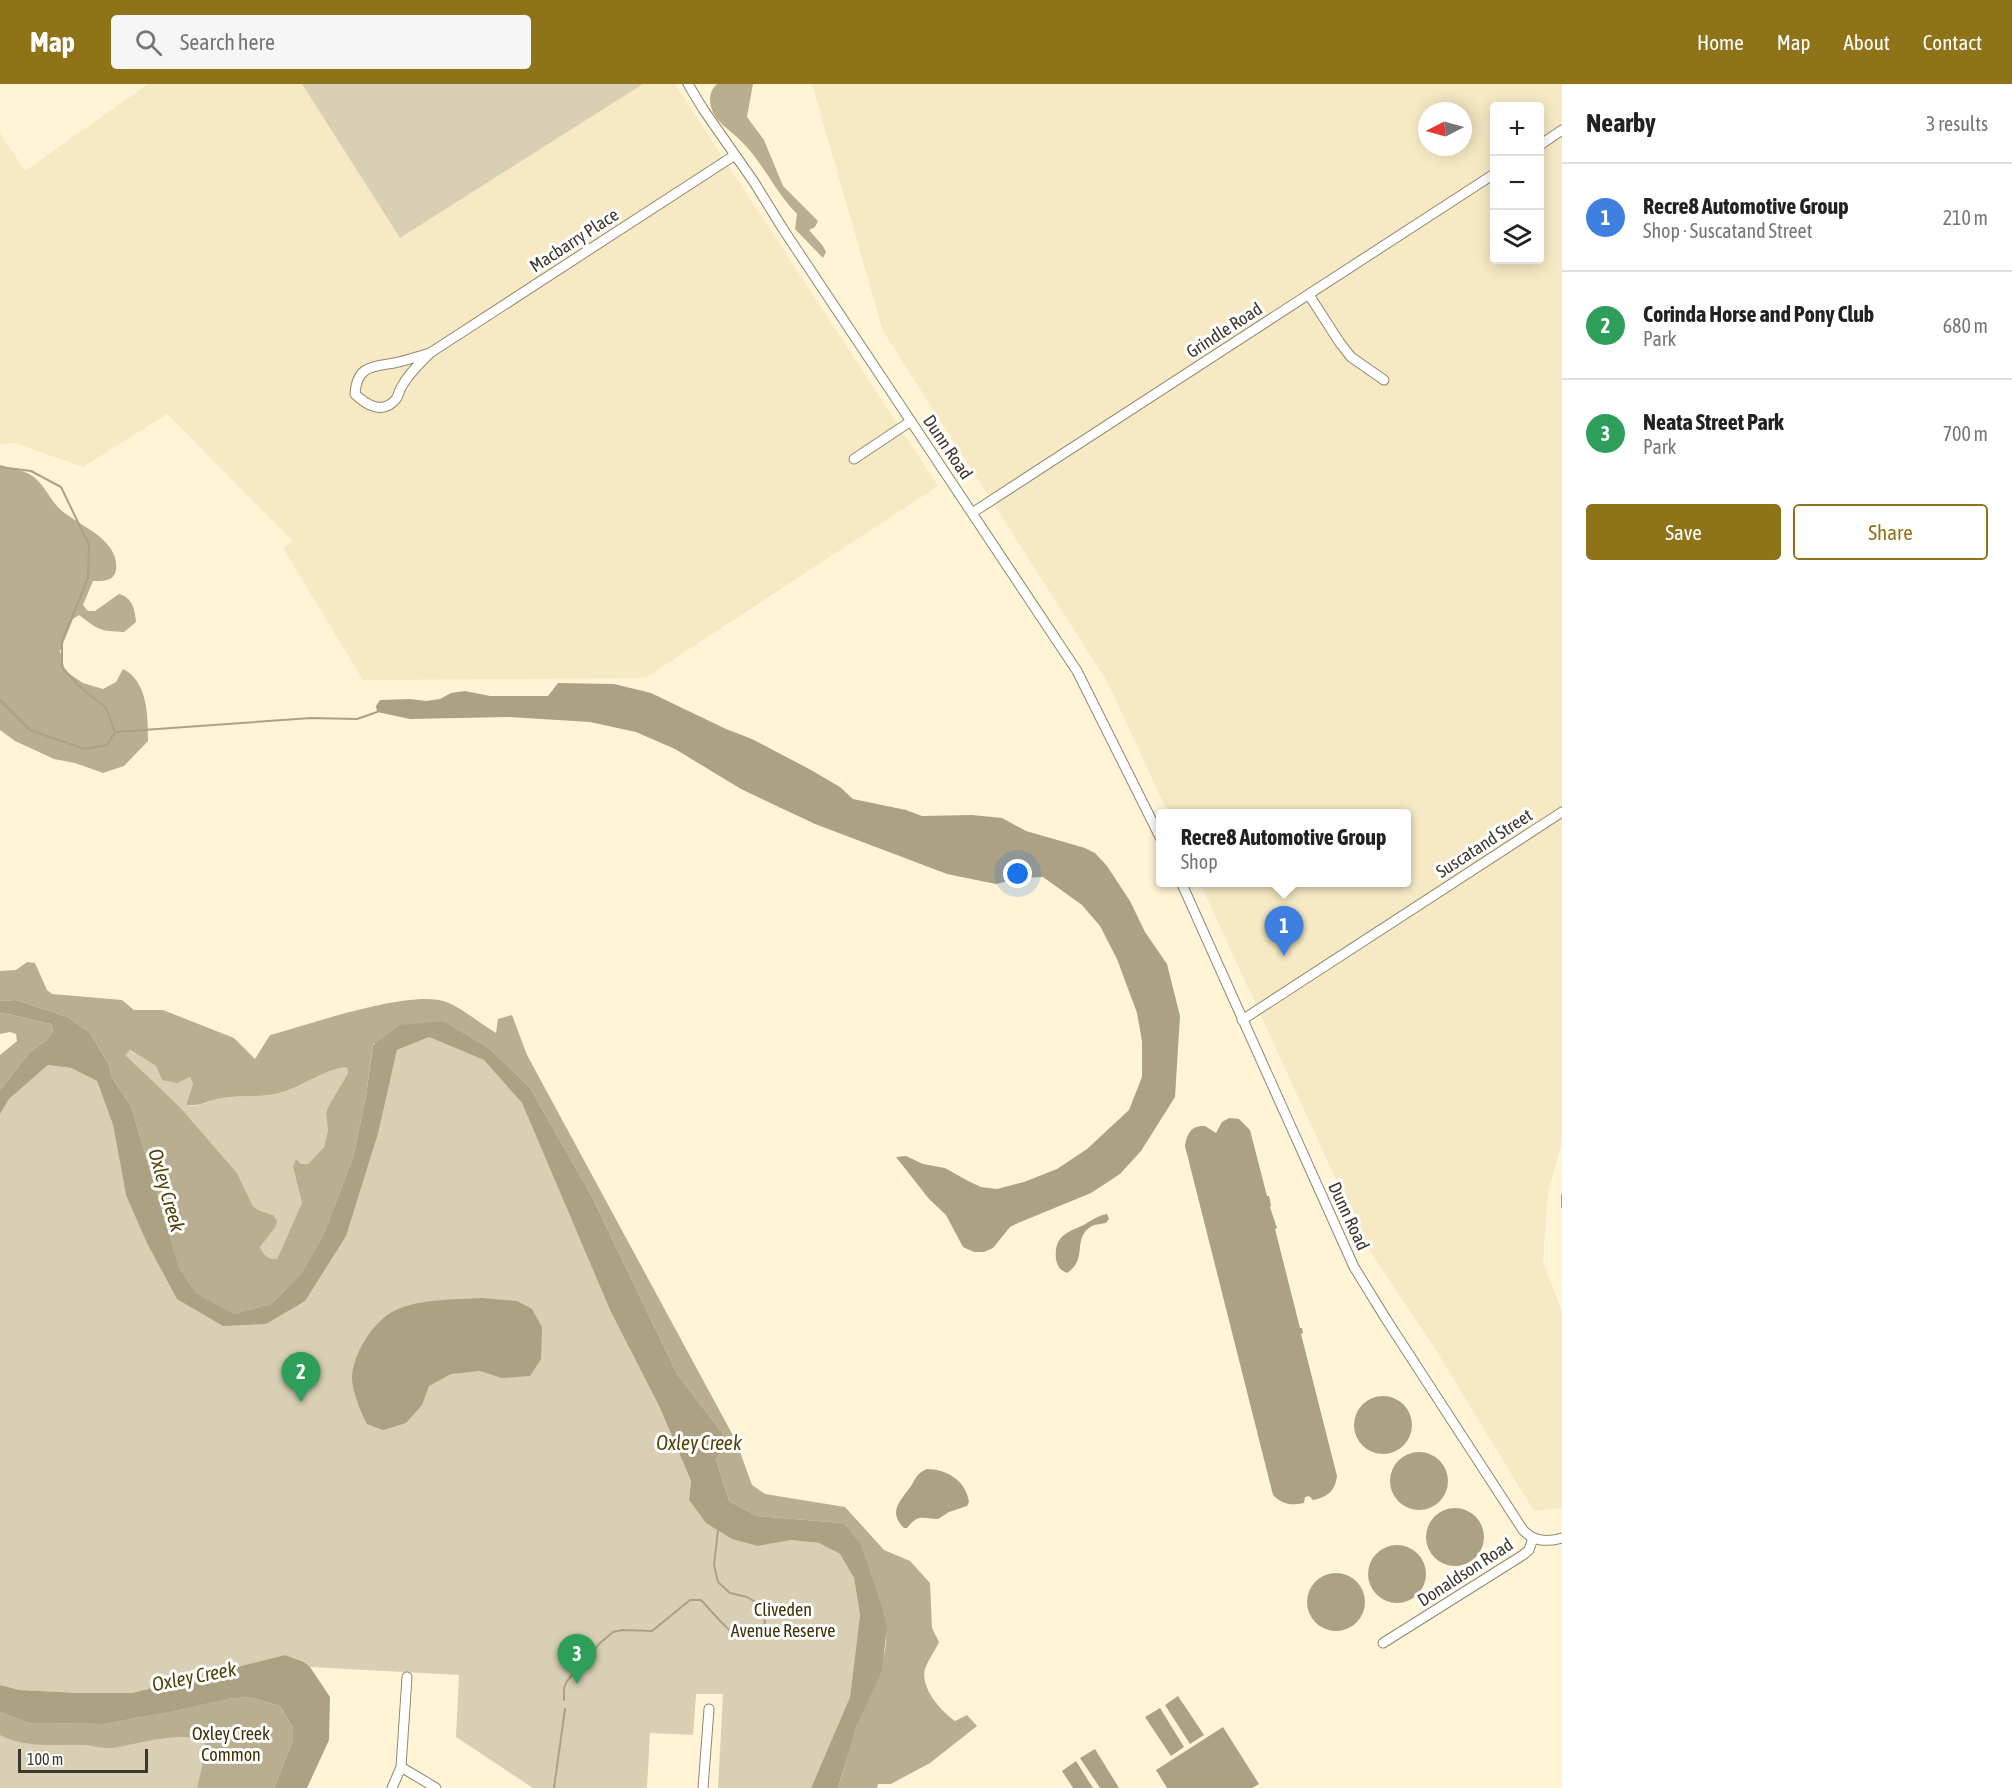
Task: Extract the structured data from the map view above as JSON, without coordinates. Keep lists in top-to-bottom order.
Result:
{
  "streets": {
    "street": [
      "Macbarry Place",
      "Grindle Road",
      "Dunn Road",
      "Suscatand Street",
      "Donaldson Road"
    ]
  },
  "crossings": [
    ["Macbarry Place", "Dunn Road"],
    ["Grindle Road", "Dunn Road"],
    ["Dunn Road", "Suscatand Street"],
    ["Dunn Road", "Donaldson Road"]
  ],
  "water": ["Oxley Creek"],
  "parks": ["Cliveden Avenue Reserve", "Oxley Creek Common"],
  "scale_bar": "100 m",
  "north": "left",
  "page": {
    "header": "Map",
    "search": "Search here",
    "nav": [
      "Home",
      "Map",
      "About",
      "Contact"
    ],
    "heading": ["Nearby", "3 results"],
    "map_buttons": ["+", "−"],
    "list": [
      {
        "mark": "1",
        "name": "Recre8 Automotive Group",
        "note": "Shop · Suscatand Street",
        "value": "210 m"
      },
      {
        "mark": "2",
        "name": "Corinda Horse and Pony Club",
        "note": "Park",
        "value": "680 m"
      },
      {
        "mark": "3",
        "name": "Neata Street Park",
        "note": "Park",
        "value": "700 m"
      }
    ],
    "buttons": ["Save", "Share"],
    "popup": ["Recre8 Automotive Group", "Shop"],
    "pins": ["1", "2", "3"],
    "scale": "100 m"
  }
}
